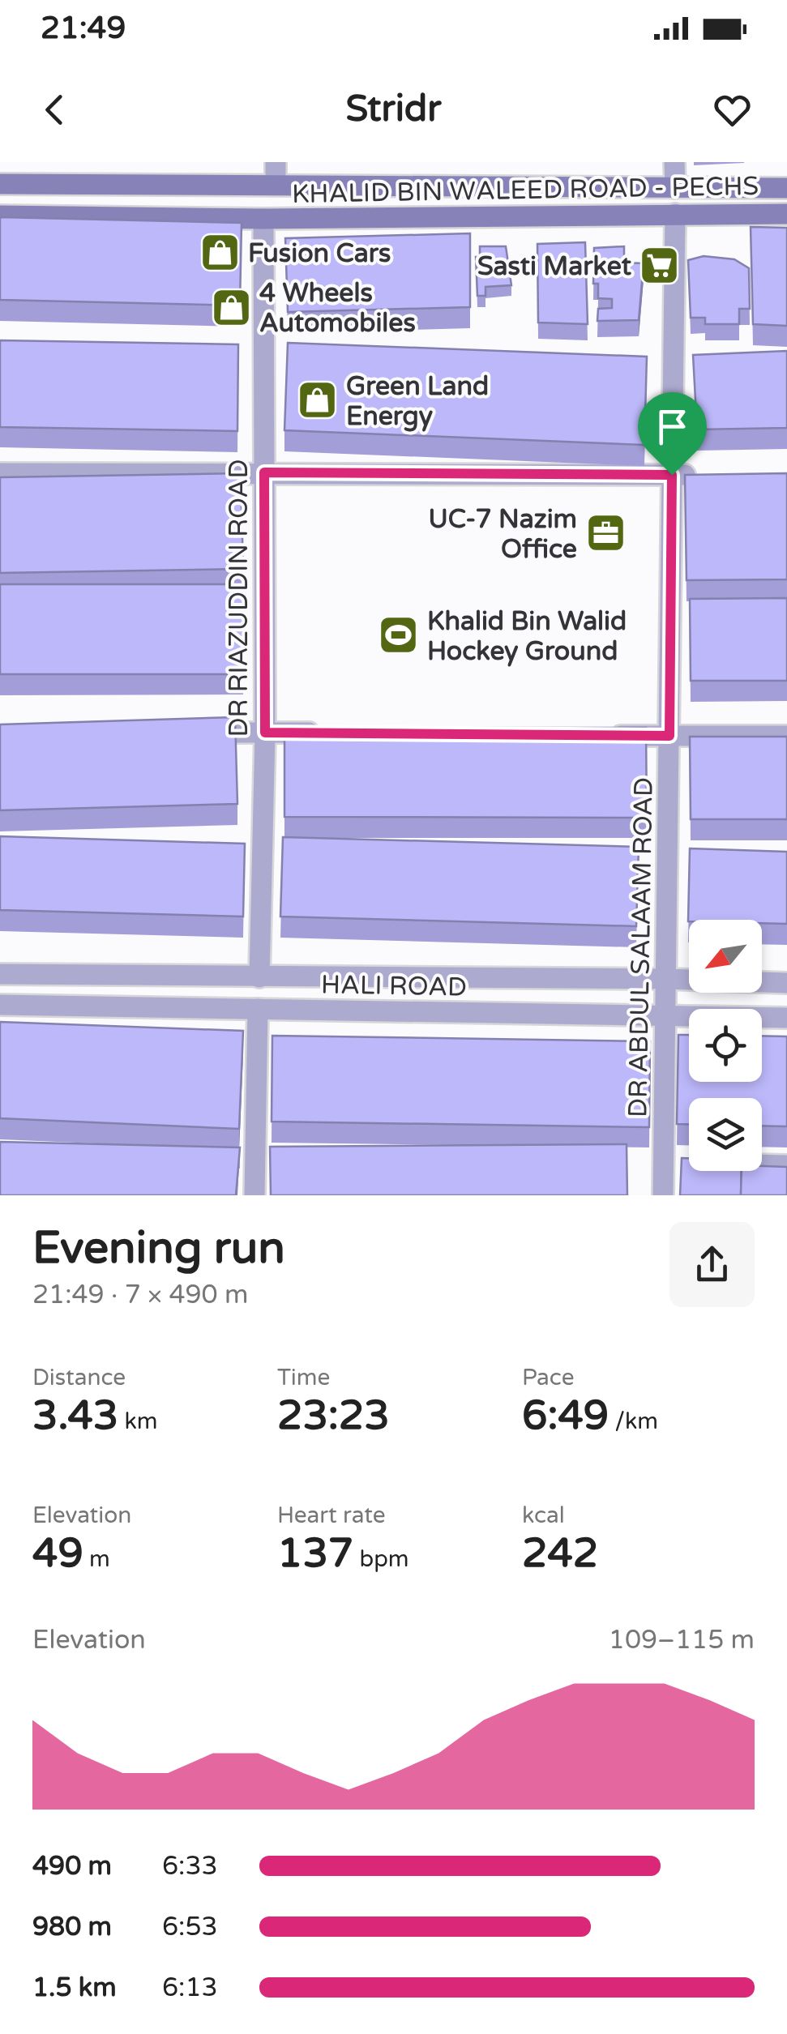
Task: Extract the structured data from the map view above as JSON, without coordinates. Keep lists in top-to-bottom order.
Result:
{
  "streets": {
    "main road": ["KHALID BIN WALEED ROAD - PECHS"],
    "street": ["DR RIAZUDDIN ROAD", "DR ABDUL SALAAM ROAD", "HALI ROAD"]
  },
  "crossings": [
    ["KHALID BIN WALEED ROAD - PECHS", "DR RIAZUDDIN ROAD"],
    ["KHALID BIN WALEED ROAD - PECHS", "DR ABDUL SALAAM ROAD"],
    ["DR RIAZUDDIN ROAD", "HALI ROAD"],
    ["DR ABDUL SALAAM ROAD", "HALI ROAD"]
  ],
  "places": {
    "shop": ["Fusion Cars", "4 Wheels Automobiles", "Green Land Energy"],
    "supermarket": ["Sasti Market"],
    "office": ["UC-7 Nazim Office"],
    "sports": ["Khalid Bin Walid Hockey Ground"]
  },
  "north": "bottom left",
  "page": {
    "status": "21:49",
    "header": "Stridr",
    "heading": ["Evening run", "21:49 · 7 × 490 m"],
    "stats": [
      ["Distance", "3.43 km"],
      ["Time", "23:23"],
      ["Pace", "6:49 /km"],
      ["Elevation", "49 m"],
      ["Heart rate", "137 bpm"],
      ["kcal", "242"]
    ],
    "chart": ["Elevation", "109–115 m"],
    "list": [
      {
        "name": "490 m",
        "note": "6:33"
      },
      {
        "name": "980 m",
        "note": "6:53"
      },
      {
        "name": "1.5 km",
        "note": "6:13"
      }
    ]
  }
}
